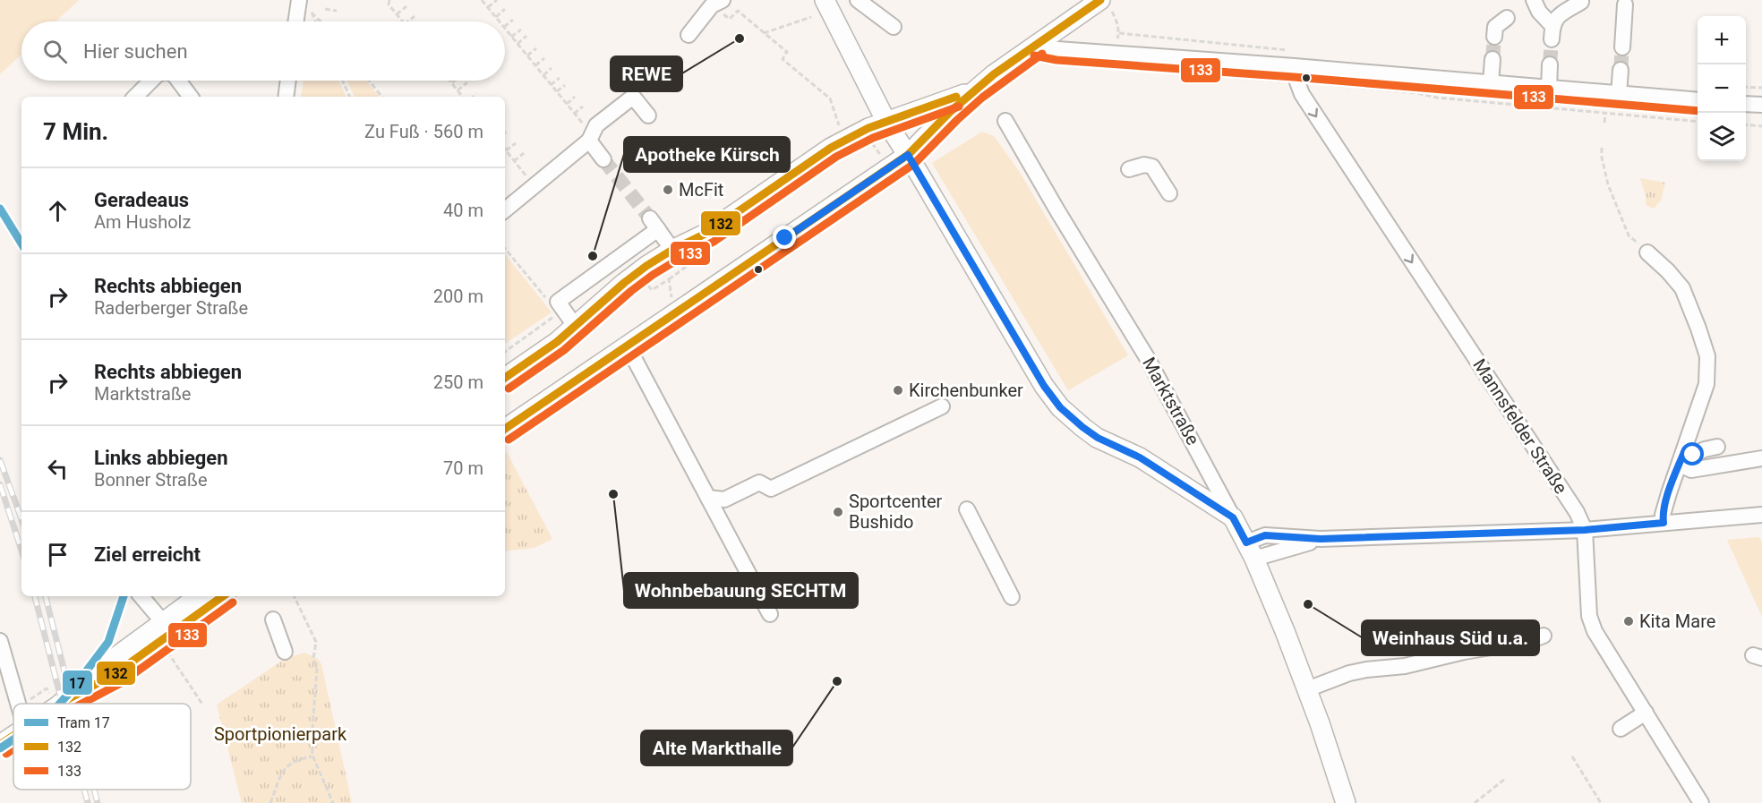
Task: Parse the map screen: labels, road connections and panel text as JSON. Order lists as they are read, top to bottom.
{
  "streets": {
    "main road": ["Marktstraße"],
    "street": ["Mannsfelder Straße"]
  },
  "one_way": ["Mannsfelder Straße"],
  "parks": ["Sportpionierpark"],
  "places": [
    "REWE",
    "McFit",
    "Apotheke Kürsch",
    "Kirchenbunker",
    "Wohnbebauung SECHTM",
    "Sportcenter Bushido",
    "Weinhaus Süd u.a.",
    "Kita Mare",
    "Alte Markthalle"
  ],
  "lines": ["transit line 132", "transit line 133", "tram line 17"],
  "legend": ["Tram 17", "132", "133"],
  "page": {
    "map_buttons": ["+", "−"],
    "search": "Hier suchen",
    "heading": ["7 Min.", "Zu Fuß · 560 m"],
    "list": [
      ["Geradeaus", "Am Husholz", "40 m"],
      ["Rechts abbiegen", "Raderberger Straße", "200 m"],
      ["Rechts abbiegen", "Marktstraße", "250 m"],
      ["Links abbiegen", "Bonner Straße", "70 m"],
      "Ziel erreicht"
    ]
  }
}
